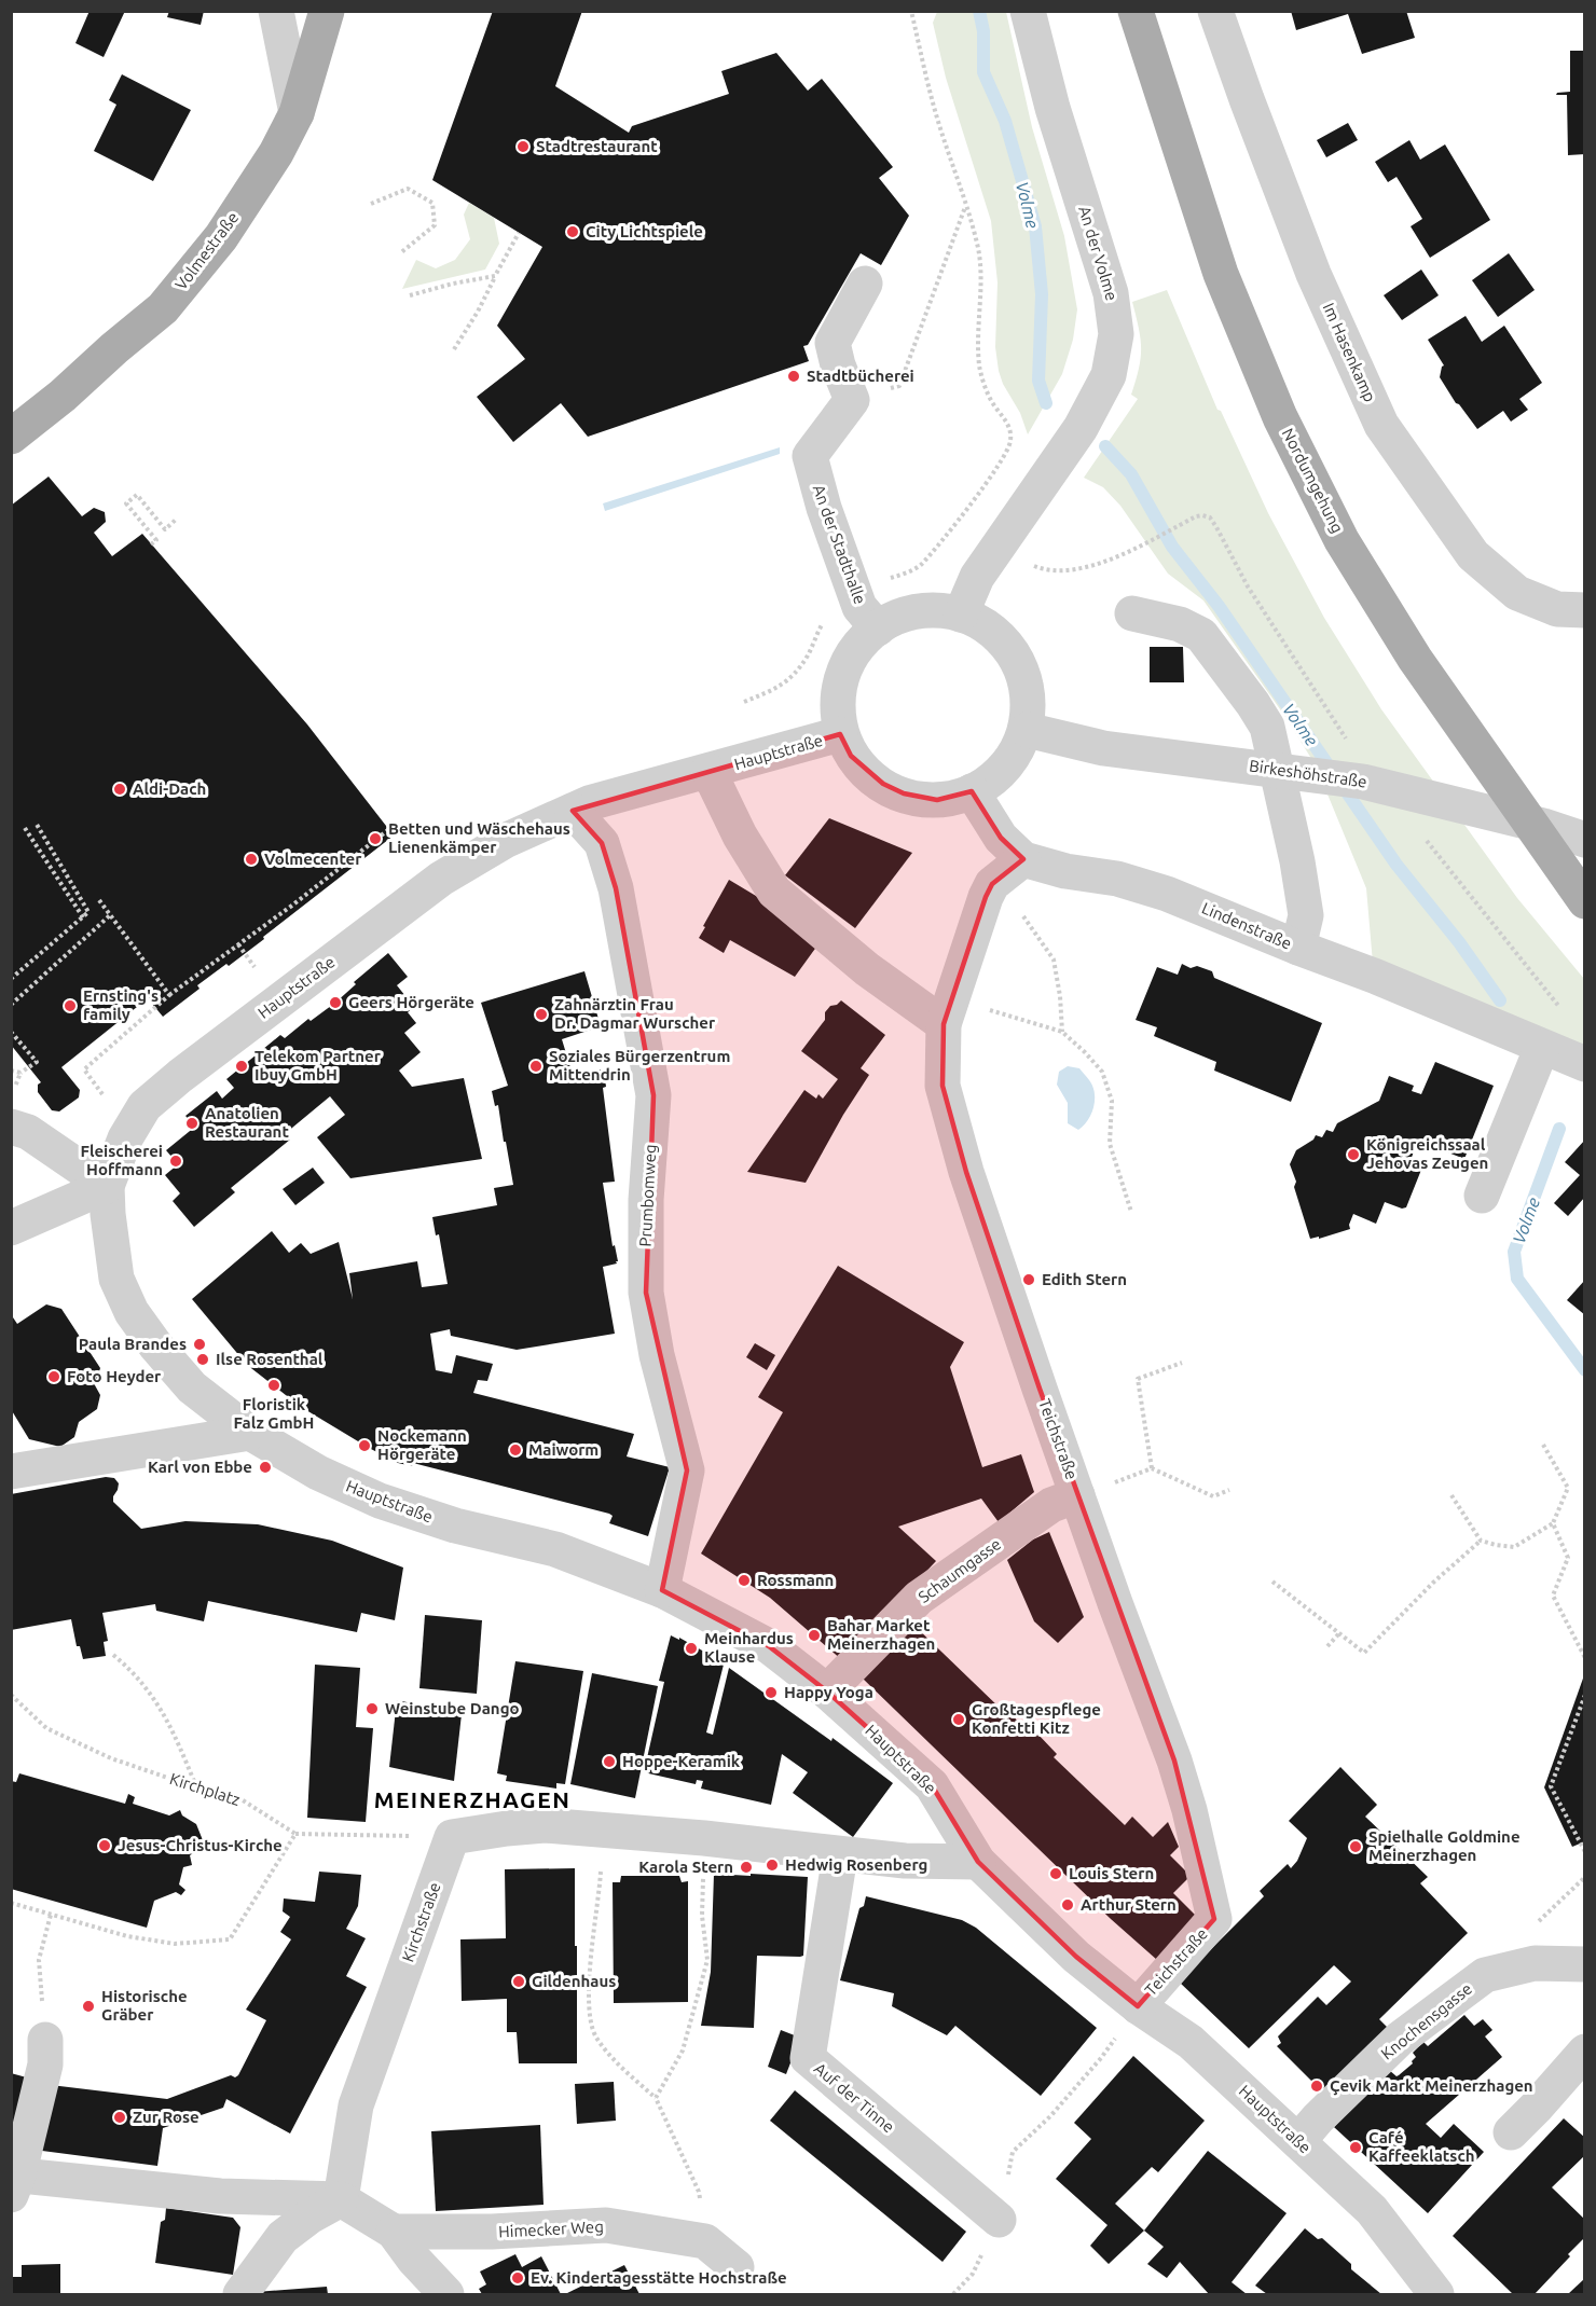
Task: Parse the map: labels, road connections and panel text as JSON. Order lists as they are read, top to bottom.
{
  "streets": {
    "main road": ["Volmestraße", "Nordumgehung"],
    "street": [
      "An der Volme",
      "Im Hasenkamp",
      "An der Stadthalle",
      "Hauptstraße",
      "Birkeshöhstraße",
      "Lindenstraße",
      "Prumbomweg",
      "Teichstraße",
      "Schaumgasse",
      "Kirchstraße",
      "Knochensgasse",
      "Auf der Tinne",
      "Himecker Weg"
    ],
    "path": ["Kirchplatz"]
  },
  "crossings": [
    ["An der Volme", "An der Stadthalle"],
    ["An der Volme", "Hauptstraße"],
    ["An der Volme", "Birkeshöhstraße"],
    ["An der Volme", "Lindenstraße"],
    ["An der Stadthalle", "Hauptstraße"],
    ["An der Stadthalle", "Birkeshöhstraße"],
    ["An der Stadthalle", "Lindenstraße"],
    ["Hauptstraße", "Birkeshöhstraße"],
    ["Hauptstraße", "Lindenstraße"],
    ["Hauptstraße", "Prumbomweg"],
    ["Hauptstraße", "Teichstraße"],
    ["Hauptstraße", "Schaumgasse"],
    ["Hauptstraße", "Knochensgasse"],
    ["Birkeshöhstraße", "Lindenstraße"],
    ["Lindenstraße", "Teichstraße"],
    ["Teichstraße", "Schaumgasse"]
  ],
  "districts": ["MEINERZHAGEN"],
  "water": ["Volme"],
  "places": [
    "Stadtrestaurant",
    "City Lichtspiele",
    "Stadtbücherei",
    "Aldi-Dach",
    "Betten und Wäschehaus Lienenkämper",
    "Volmecenter",
    "Geers Hörgeräte",
    "Ernsting's family",
    "Zahnärztin Frau Dr. Dagmar Wurscher",
    "Telekom Partner Ibuy GmbH",
    "Soziales Bürgerzentrum Mittendrin",
    "Anatolien Restaurant",
    "Königreichssaal Jehovas Zeugen",
    "Fleischerei Hoffmann",
    "Edith Stern",
    "Paula Brandes",
    "Ilse Rosenthal",
    "Foto Heyder",
    "Floristik Falz GmbH",
    "Nockemann Hörgeräte",
    "Maiworm",
    "Karl von Ebbe",
    "Rossmann",
    "Bahar Market Meinerzhagen",
    "Meinhardus Klause",
    "Happy Yoga",
    "Weinstube Dango",
    "Großtagespflege Konfetti Kitz",
    "Hoppe-Keramik",
    "Jesus-Christus-Kirche",
    "Spielhalle Goldmine Meinerzhagen",
    "Hedwig Rosenberg",
    "Karola Stern",
    "Louis Stern",
    "Arthur Stern",
    "Gildenhaus",
    "Historische Gräber",
    "Çevik Markt Meinerzhagen",
    "Zur Rose",
    "Café Kaffeeklatsch",
    "Ev. Kindertagesstätte Hochstraße"
  ]
}
